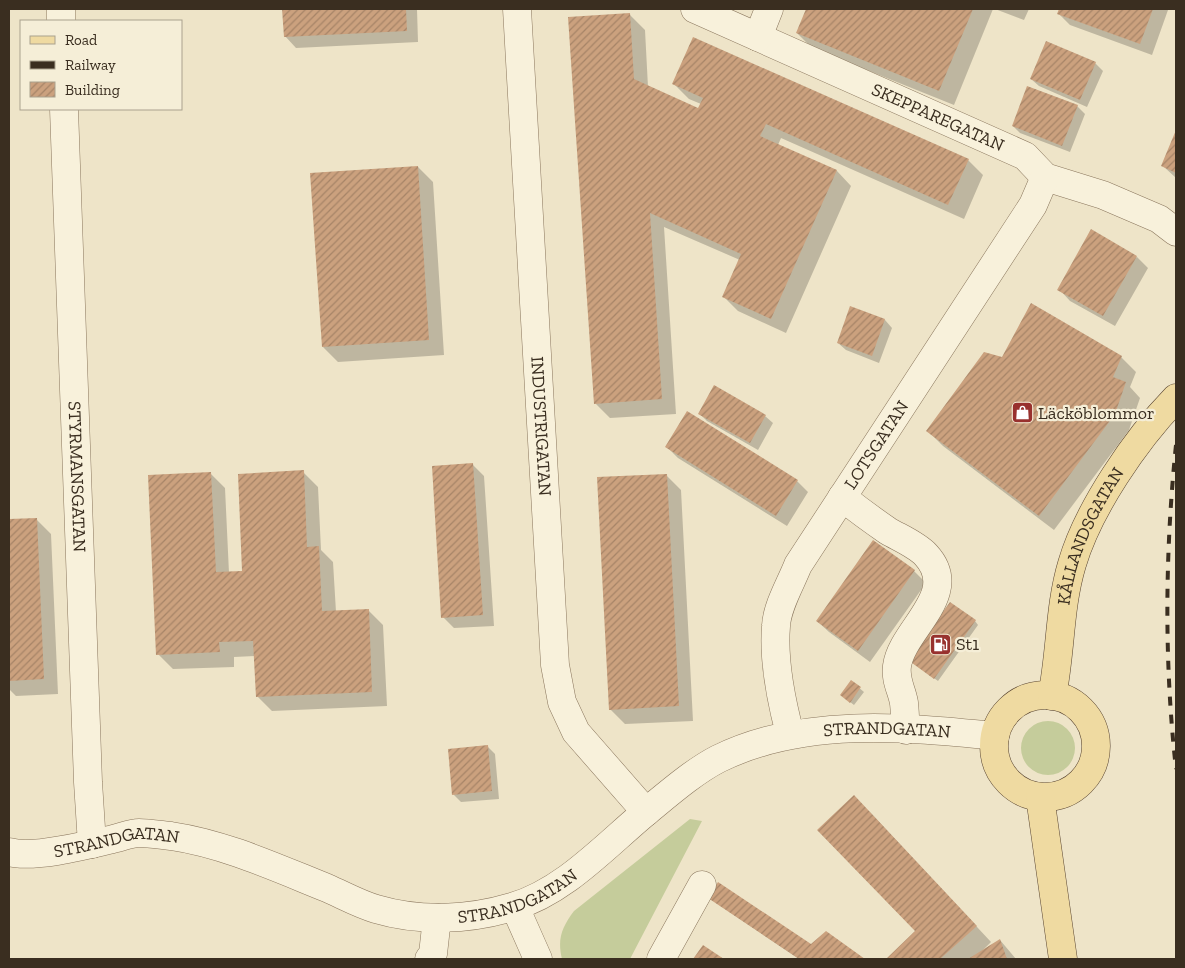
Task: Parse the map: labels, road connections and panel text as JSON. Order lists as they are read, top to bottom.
{
  "streets": {
    "main road": ["KÅLLANDSGATAN"],
    "street": [
      "SKEPPAREGATAN",
      "INDUSTRIGATAN",
      "LOTSGATAN",
      "STYRMANSGATAN",
      "STRANDGATAN"
    ]
  },
  "crossings": [
    ["SKEPPAREGATAN", "LOTSGATAN"],
    ["INDUSTRIGATAN", "STRANDGATAN"],
    ["LOTSGATAN", "STRANDGATAN"],
    ["STYRMANSGATAN", "STRANDGATAN"],
    ["KÅLLANDSGATAN", "STRANDGATAN"]
  ],
  "places": {
    "shop": ["Läcköblommor"],
    "fuel station": ["St1"]
  },
  "legend": ["Road", "Railway", "Building"]
}
